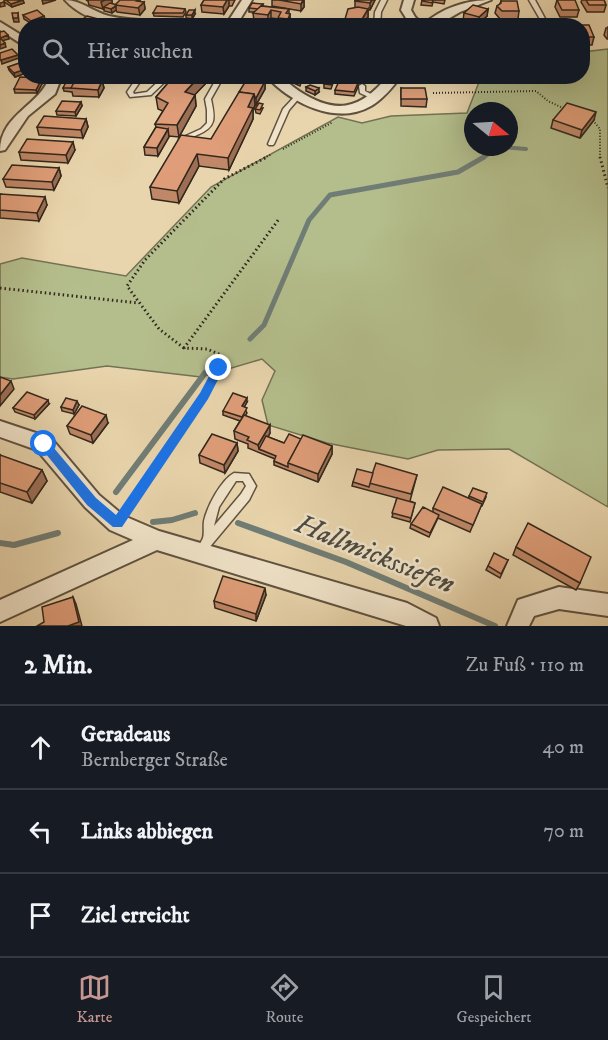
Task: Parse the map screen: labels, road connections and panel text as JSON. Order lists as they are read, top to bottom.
{
  "water": ["Hallmickssiefen"],
  "north": "right",
  "page": {
    "search": "Hier suchen",
    "heading": ["2 Min.", "Zu Fuß · 110 m"],
    "list": [
      ["Geradeaus", "Bernberger Straße", "40 m"],
      ["Links abbiegen", "70 m"],
      "Ziel erreicht"
    ],
    "nav": ["Karte", "Route", "Gespeichert"]
  }
}
